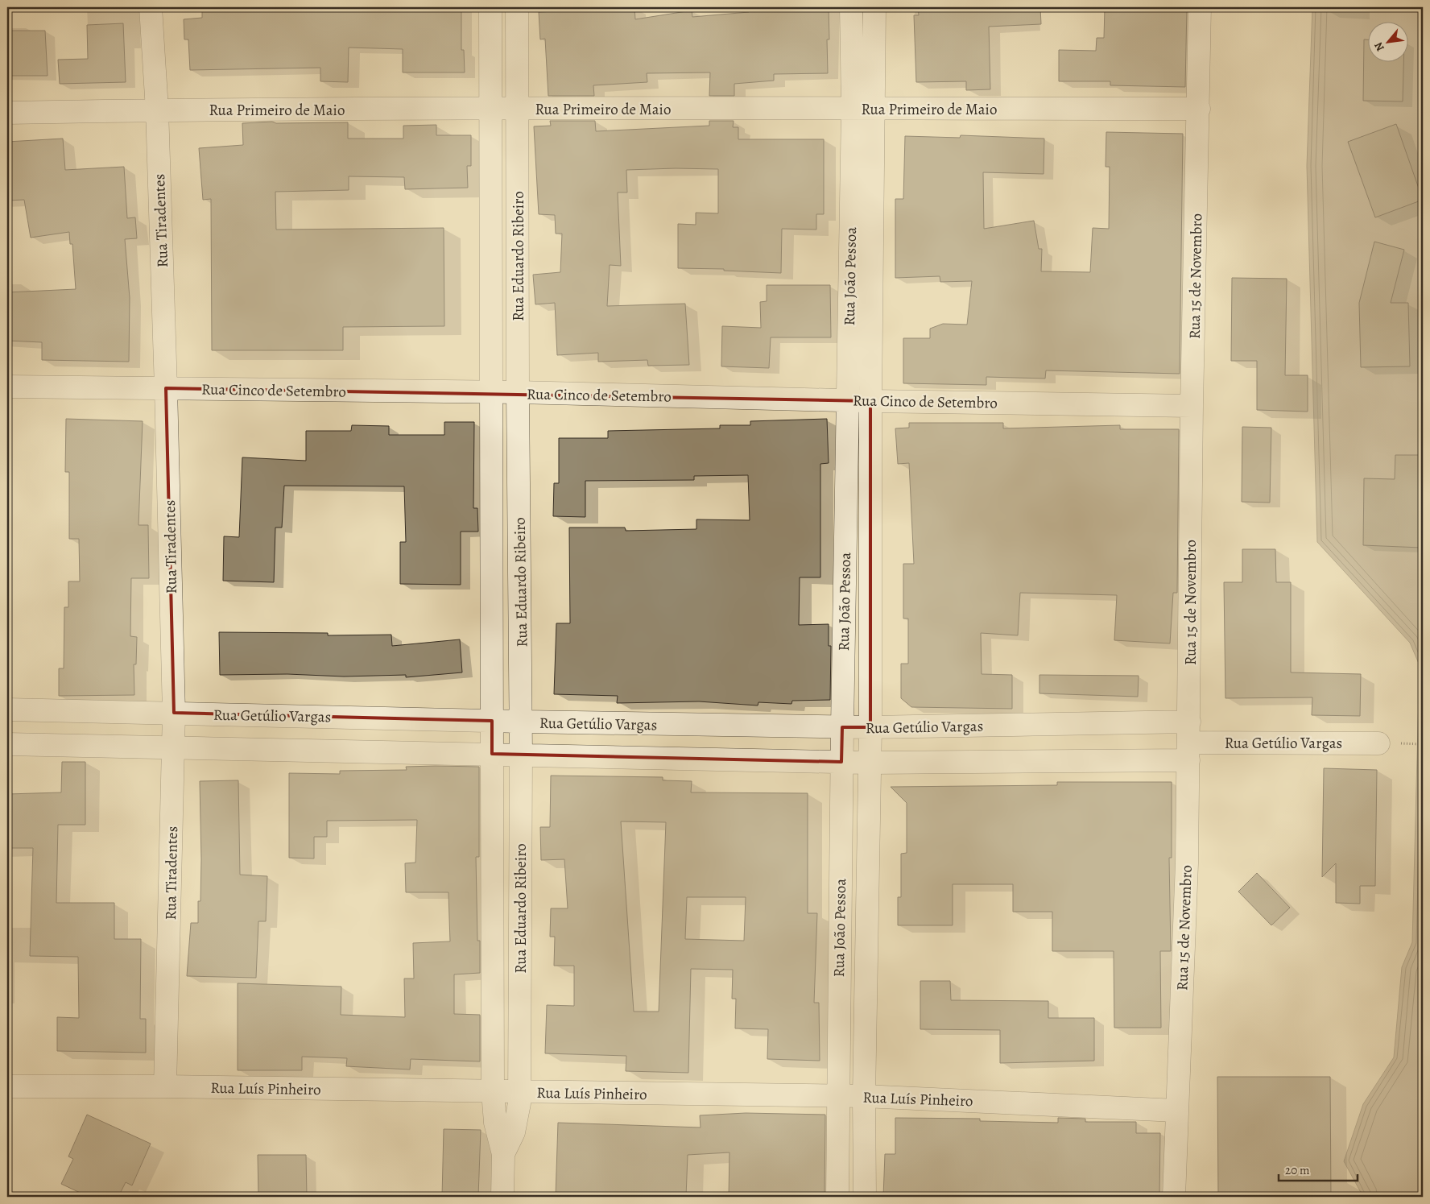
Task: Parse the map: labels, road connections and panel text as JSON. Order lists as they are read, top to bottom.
{
  "streets": {
    "street": [
      "Rua Primeiro de Maio",
      "Rua Tiradentes",
      "Rua Eduardo Ribeiro",
      "Rua João Pessoa",
      "Rua 15 de Novembro",
      "Rua Cinco de Setembro",
      "Rua Getúlio Vargas",
      "Rua Luís Pinheiro"
    ]
  },
  "crossings": [
    ["Rua Primeiro de Maio", "Rua Tiradentes"],
    ["Rua Primeiro de Maio", "Rua Eduardo Ribeiro"],
    ["Rua Primeiro de Maio", "Rua João Pessoa"],
    ["Rua Primeiro de Maio", "Rua 15 de Novembro"],
    ["Rua Tiradentes", "Rua Cinco de Setembro"],
    ["Rua Tiradentes", "Rua Getúlio Vargas"],
    ["Rua Tiradentes", "Rua Luís Pinheiro"],
    ["Rua Eduardo Ribeiro", "Rua Cinco de Setembro"],
    ["Rua Eduardo Ribeiro", "Rua Getúlio Vargas"],
    ["Rua Eduardo Ribeiro", "Rua Luís Pinheiro"],
    ["Rua João Pessoa", "Rua Cinco de Setembro"],
    ["Rua João Pessoa", "Rua Getúlio Vargas"],
    ["Rua João Pessoa", "Rua Luís Pinheiro"],
    ["Rua 15 de Novembro", "Rua Cinco de Setembro"],
    ["Rua 15 de Novembro", "Rua Getúlio Vargas"],
    ["Rua 15 de Novembro", "Rua Luís Pinheiro"]
  ],
  "scale_bar": "20 m",
  "north": "bottom left"
}
